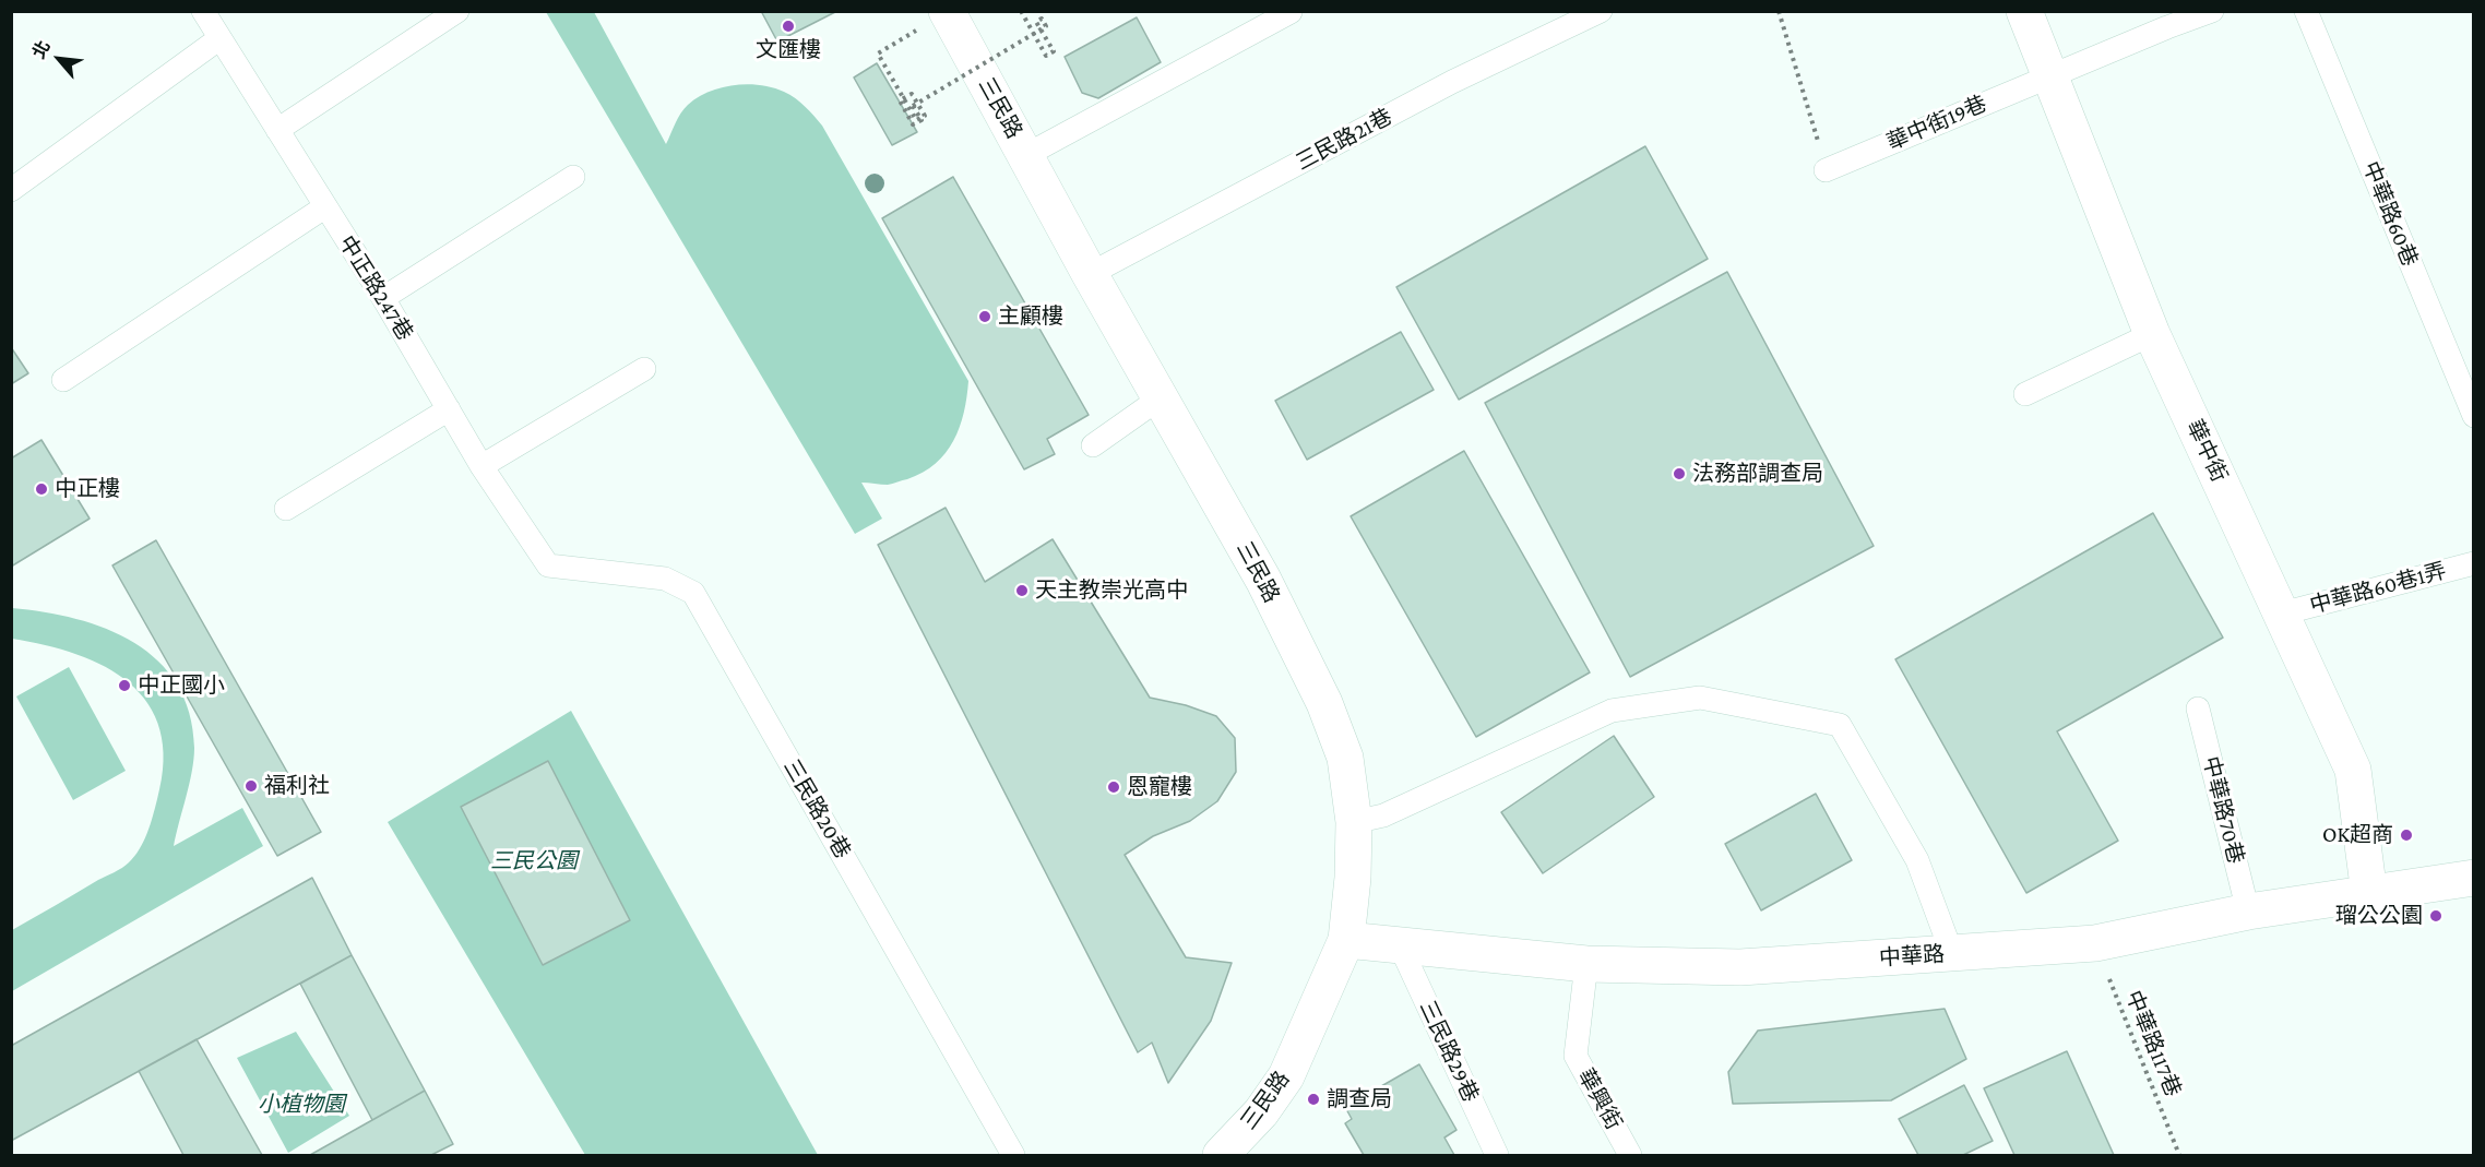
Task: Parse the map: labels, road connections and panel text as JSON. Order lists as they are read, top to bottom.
{
  "streets": {
    "street": ["三民路", "華中街", "中華路"],
    "lane": [
      "華中街19巷",
      "三民路21巷",
      "中華路60巷",
      "中正路247巷",
      "中華路60巷1弄",
      "三民路20巷",
      "中華路70巷",
      "三民路29巷",
      "華興街"
    ],
    "path": ["中華路117巷"]
  },
  "crossings": [
    ["三民路", "三民路21巷"],
    ["三民路", "中華路"],
    ["華中街19巷", "華中街"],
    ["中正路247巷", "三民路20巷"],
    ["華中街", "中華路60巷1弄"],
    ["華中街", "中華路"],
    ["中華路70巷", "中華路"],
    ["中華路", "中華路117巷"],
    ["中華路", "三民路29巷"],
    ["中華路", "華興街"]
  ],
  "parks": ["三民公園", "小植物園"],
  "places": [
    "文匯樓",
    "主顧樓",
    "法務部調查局",
    "中正樓",
    "天主教崇光高中",
    "中正國小",
    "福利社",
    "恩寵樓",
    "OK超商",
    "瑠公公園",
    "調查局"
  ],
  "north": "top left"
}
